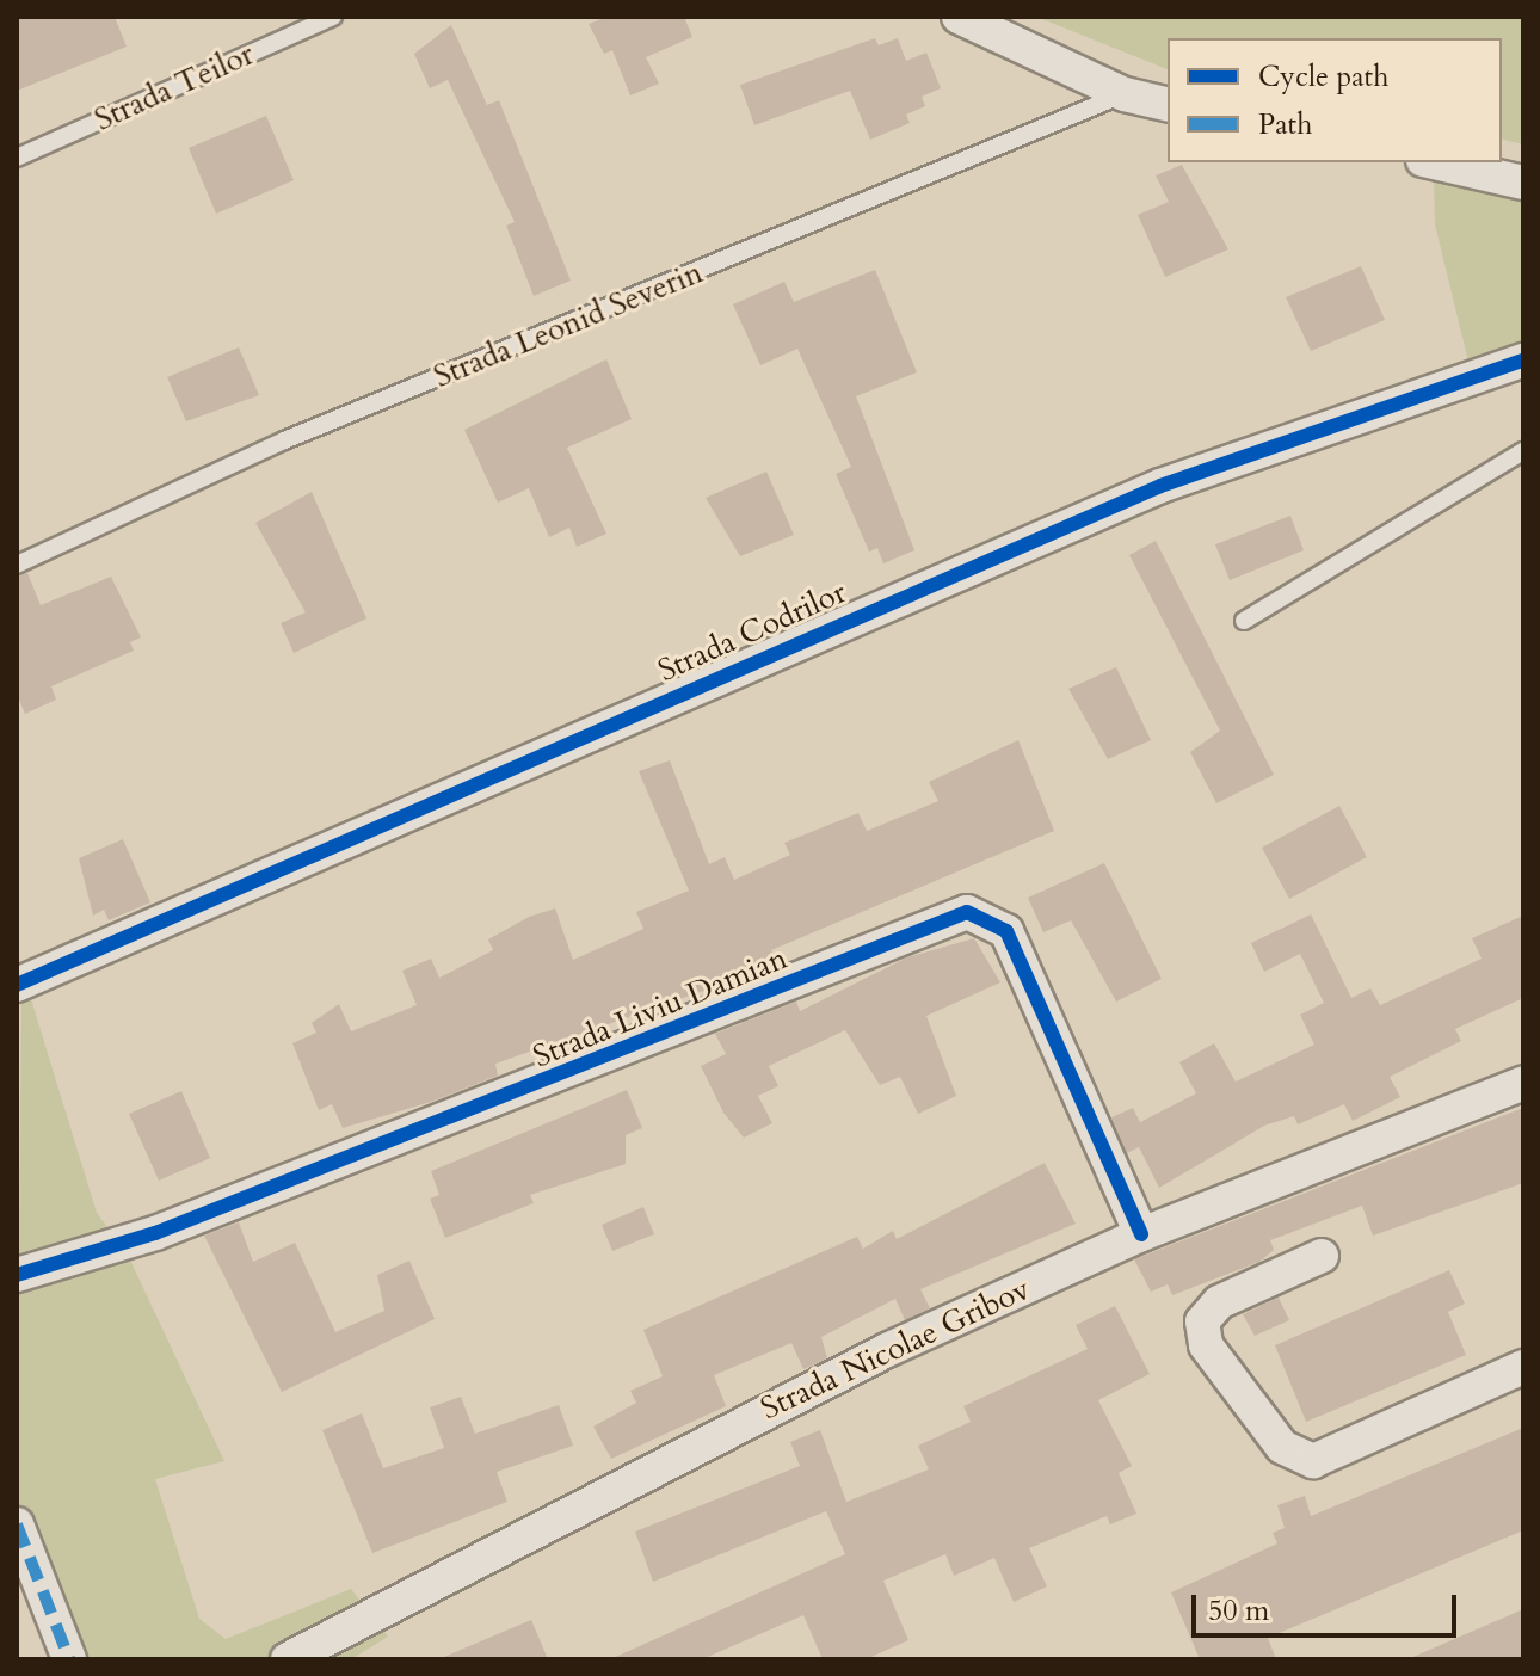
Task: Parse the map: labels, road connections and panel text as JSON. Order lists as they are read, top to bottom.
{
  "streets": {
    "street": ["Strada Codrilor", "Strada Liviu Damian", "Strada Nicolae Gribov"],
    "lane": ["Strada Teilor", "Strada Leonid Severin"]
  },
  "crossings": [
    ["Strada Liviu Damian", "Strada Nicolae Gribov"]
  ],
  "legend": ["Cycle path", "Path"],
  "scale_bar": "50 m"
}
